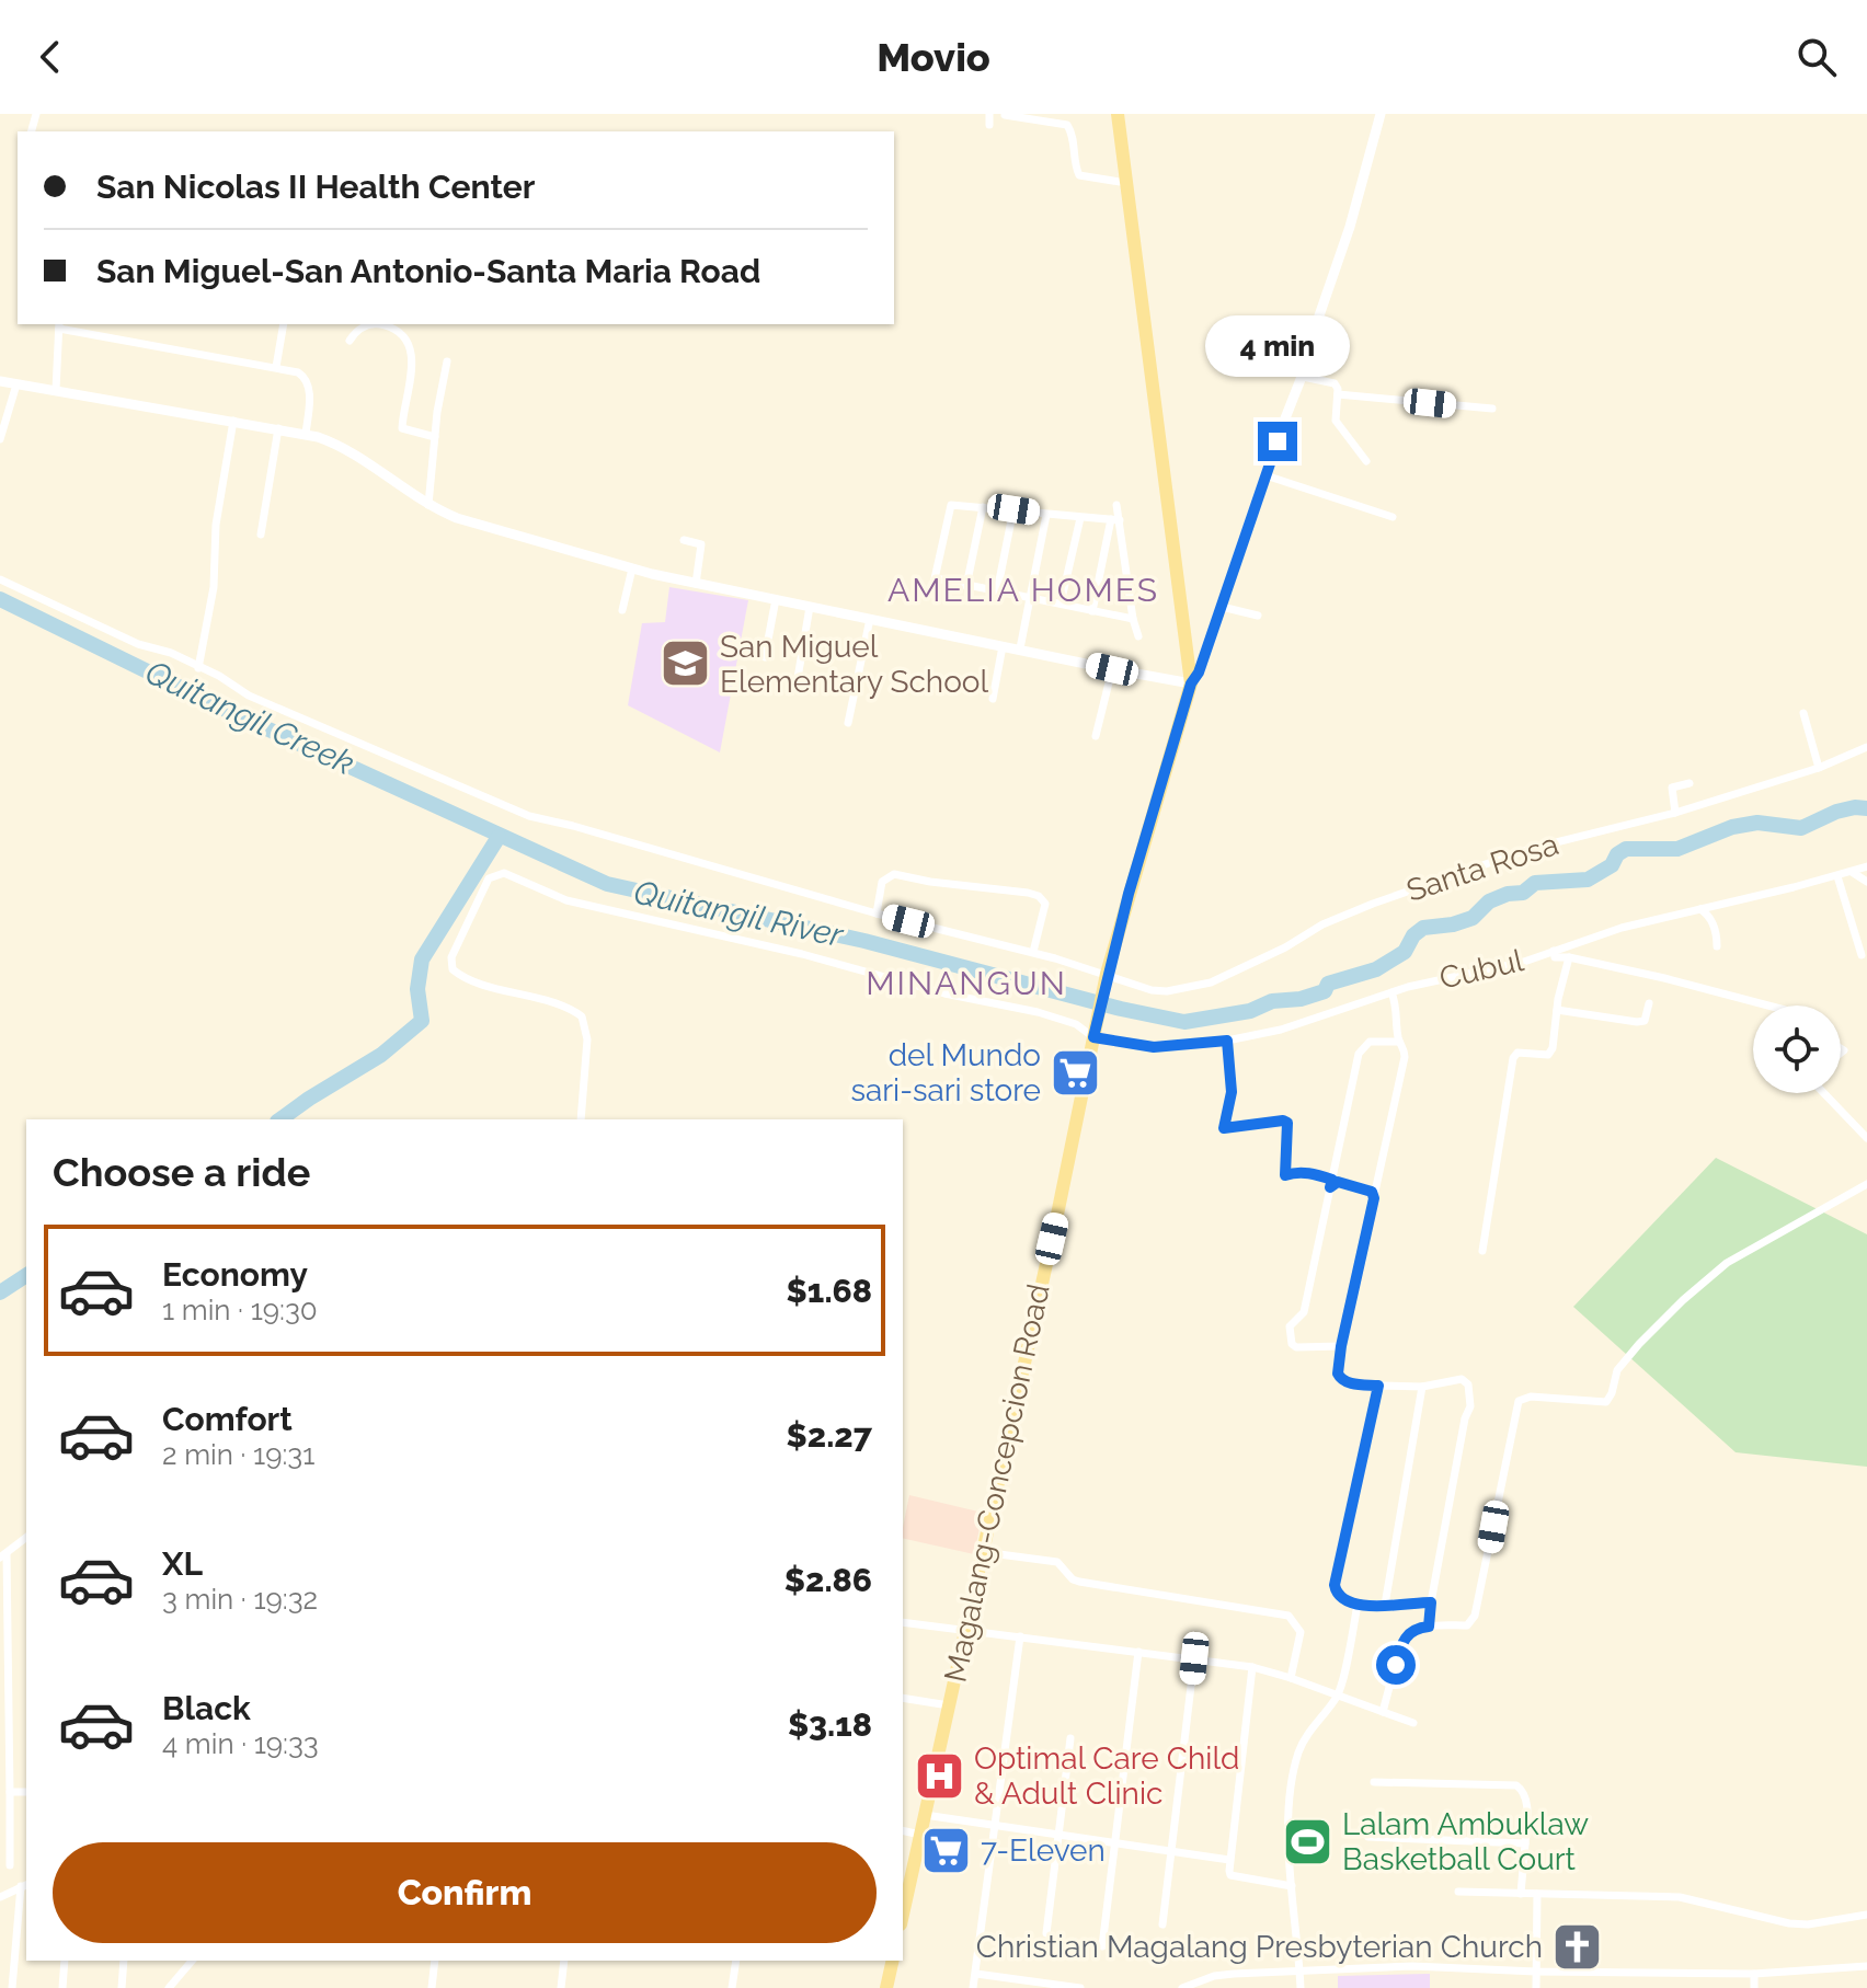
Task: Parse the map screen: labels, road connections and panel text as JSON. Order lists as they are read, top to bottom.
{
  "streets": {
    "main road": ["Magalang-Concepcion Road"],
    "street": ["Santa Rosa", "Cubul"]
  },
  "crossings": [
    ["Santa Rosa", "Magalang-Concepcion Road"],
    ["Cubul", "Magalang-Concepcion Road"]
  ],
  "districts": ["AMELIA HOMES", "MINANGUN"],
  "water": ["Quitangil Creek", "Quitangil River"],
  "places": {
    "school or university": ["San Miguel Elementary School"],
    "supermarket": ["del Mundo sari-sari store", "7-Eleven"],
    "hospital": ["Optimal Care Child & Adult Clinic"],
    "sports": ["Lalam Ambuklaw Basketball Court"],
    "church": ["Christian Magalang Presbyterian Church"]
  },
  "page": {
    "header": "Movio",
    "banner": ["San Nicolas II Health Center", "San Miguel-San Antonio-Santa Maria Road"],
    "bubble": "4 min",
    "heading": "Choose a ride",
    "list": [
      {
        "name": "Economy",
        "note": "1 min · 19:30",
        "value": "$1.68"
      },
      {
        "name": "Comfort",
        "note": "2 min · 19:31",
        "value": "$2.27"
      },
      {
        "name": "XL",
        "note": "3 min · 19:32",
        "value": "$2.86"
      },
      {
        "name": "Black",
        "note": "4 min · 19:33",
        "value": "$3.18"
      }
    ],
    "buttons": "Confirm"
  }
}
